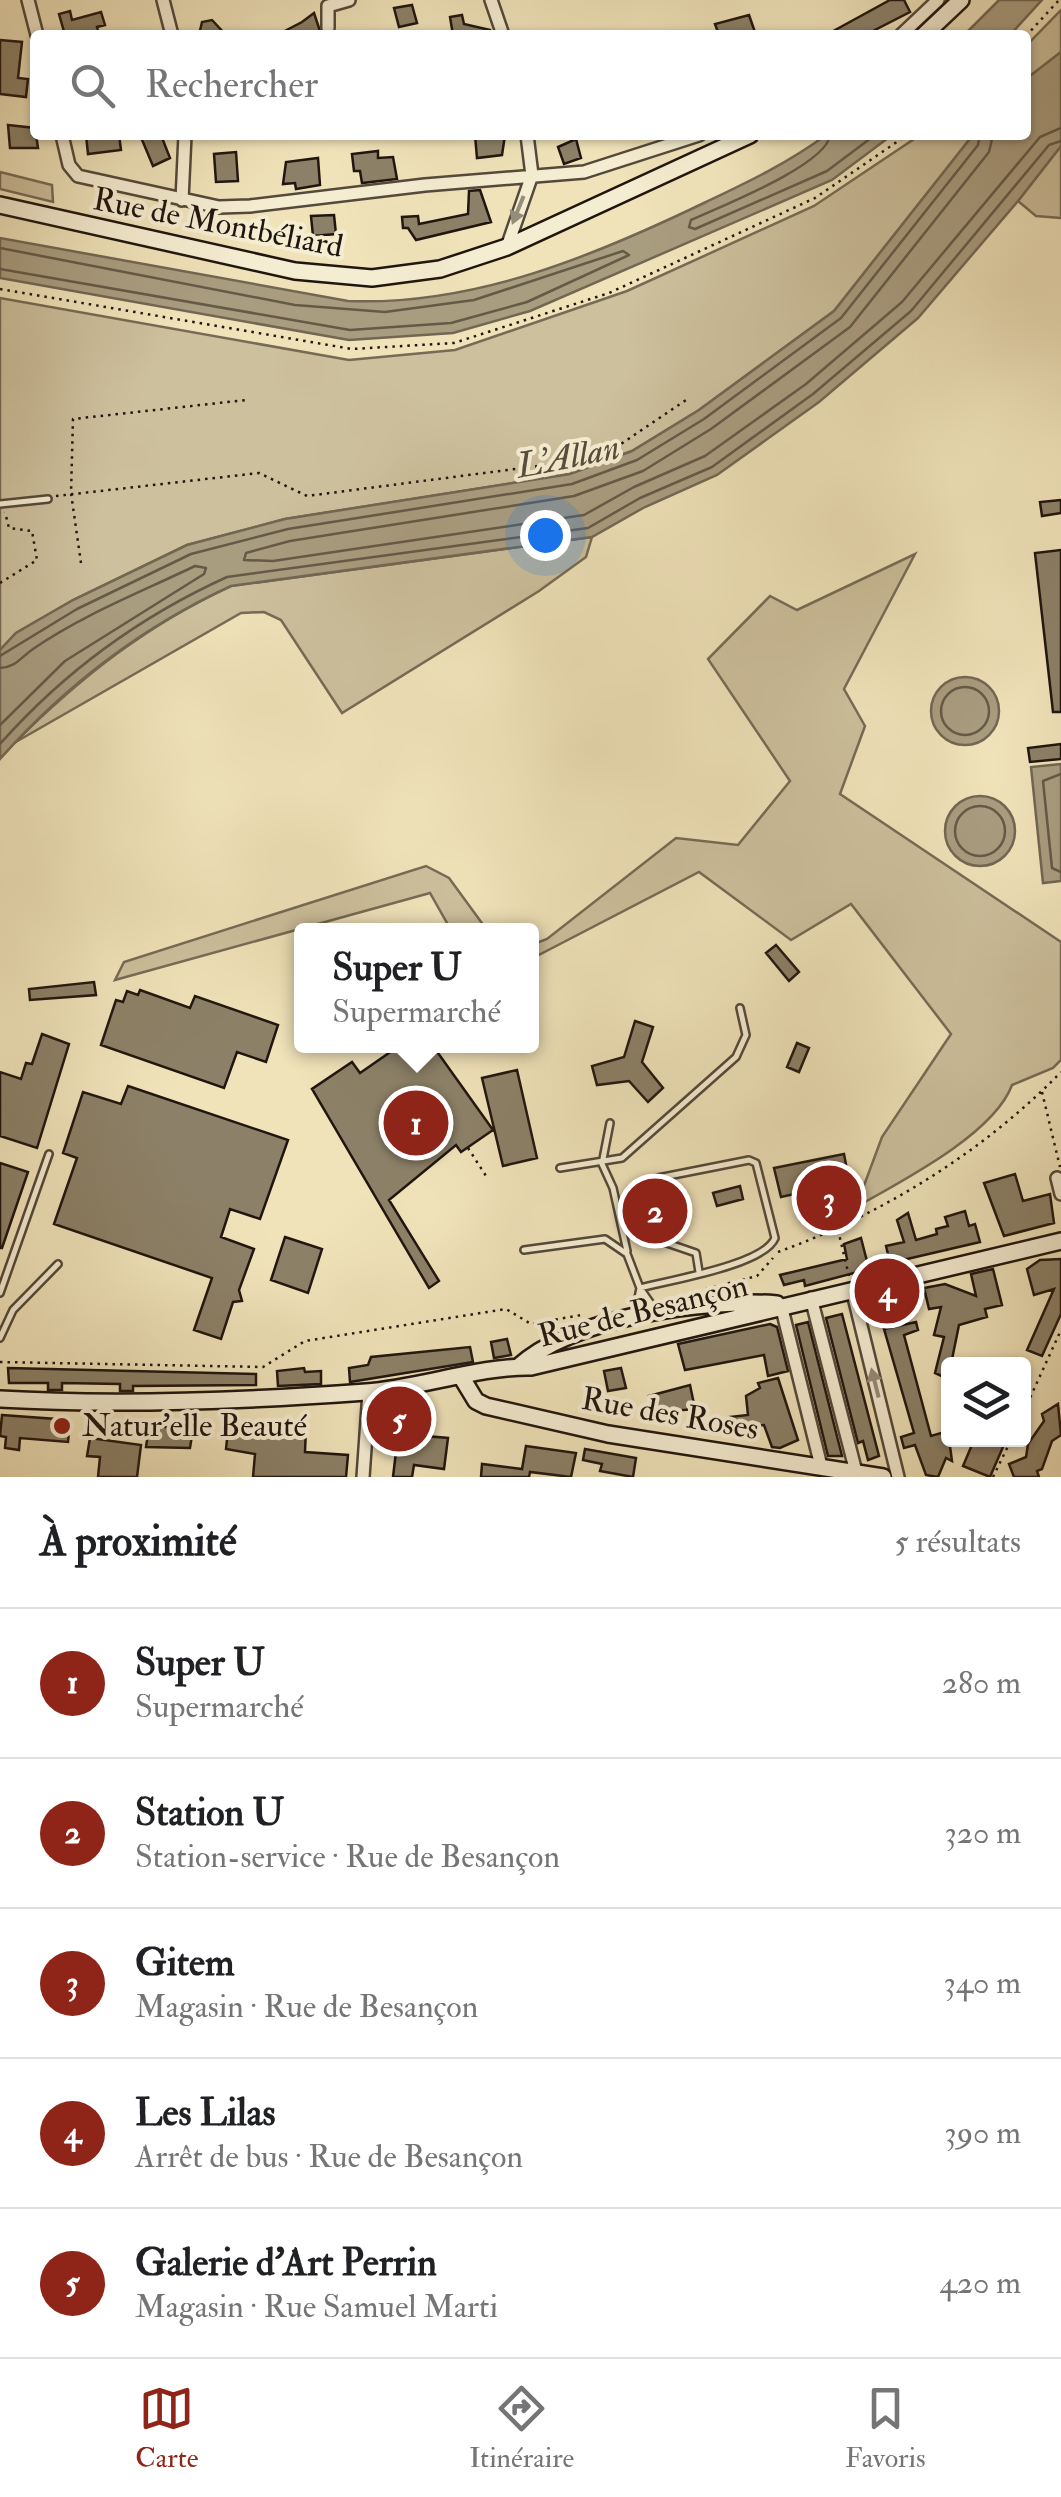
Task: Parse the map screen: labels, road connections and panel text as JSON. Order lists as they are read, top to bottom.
{
  "streets": {
    "main road": ["Rue de Montbéliard", "Rue de Besançon", "Rue des Roses"]
  },
  "crossings": [
    ["Rue de Besançon", "Rue des Roses"]
  ],
  "water": ["L'Allan"],
  "places": ["Natur'elle Beauté"],
  "page": {
    "search": "Rechercher",
    "popup": ["Super U", "Supermarché"],
    "pins": [
      "1",
      "3",
      "2",
      "4",
      "5"
    ],
    "heading": ["À proximité", "5 résultats"],
    "list": [
      {
        "mark": "1",
        "name": "Super U",
        "note": "Supermarché",
        "value": "280 m"
      },
      {
        "mark": "2",
        "name": "Station U",
        "note": "Station-service · Rue de Besançon",
        "value": "320 m"
      },
      {
        "mark": "3",
        "name": "Gitem",
        "note": "Magasin · Rue de Besançon",
        "value": "340 m"
      },
      {
        "mark": "4",
        "name": "Les Lilas",
        "note": "Arrêt de bus · Rue de Besançon",
        "value": "390 m"
      },
      {
        "mark": "5",
        "name": "Galerie d'Art Perrin",
        "note": "Magasin · Rue Samuel Marti",
        "value": "420 m"
      }
    ],
    "nav": ["Carte", "Itinéraire", "Favoris"]
  }
}
